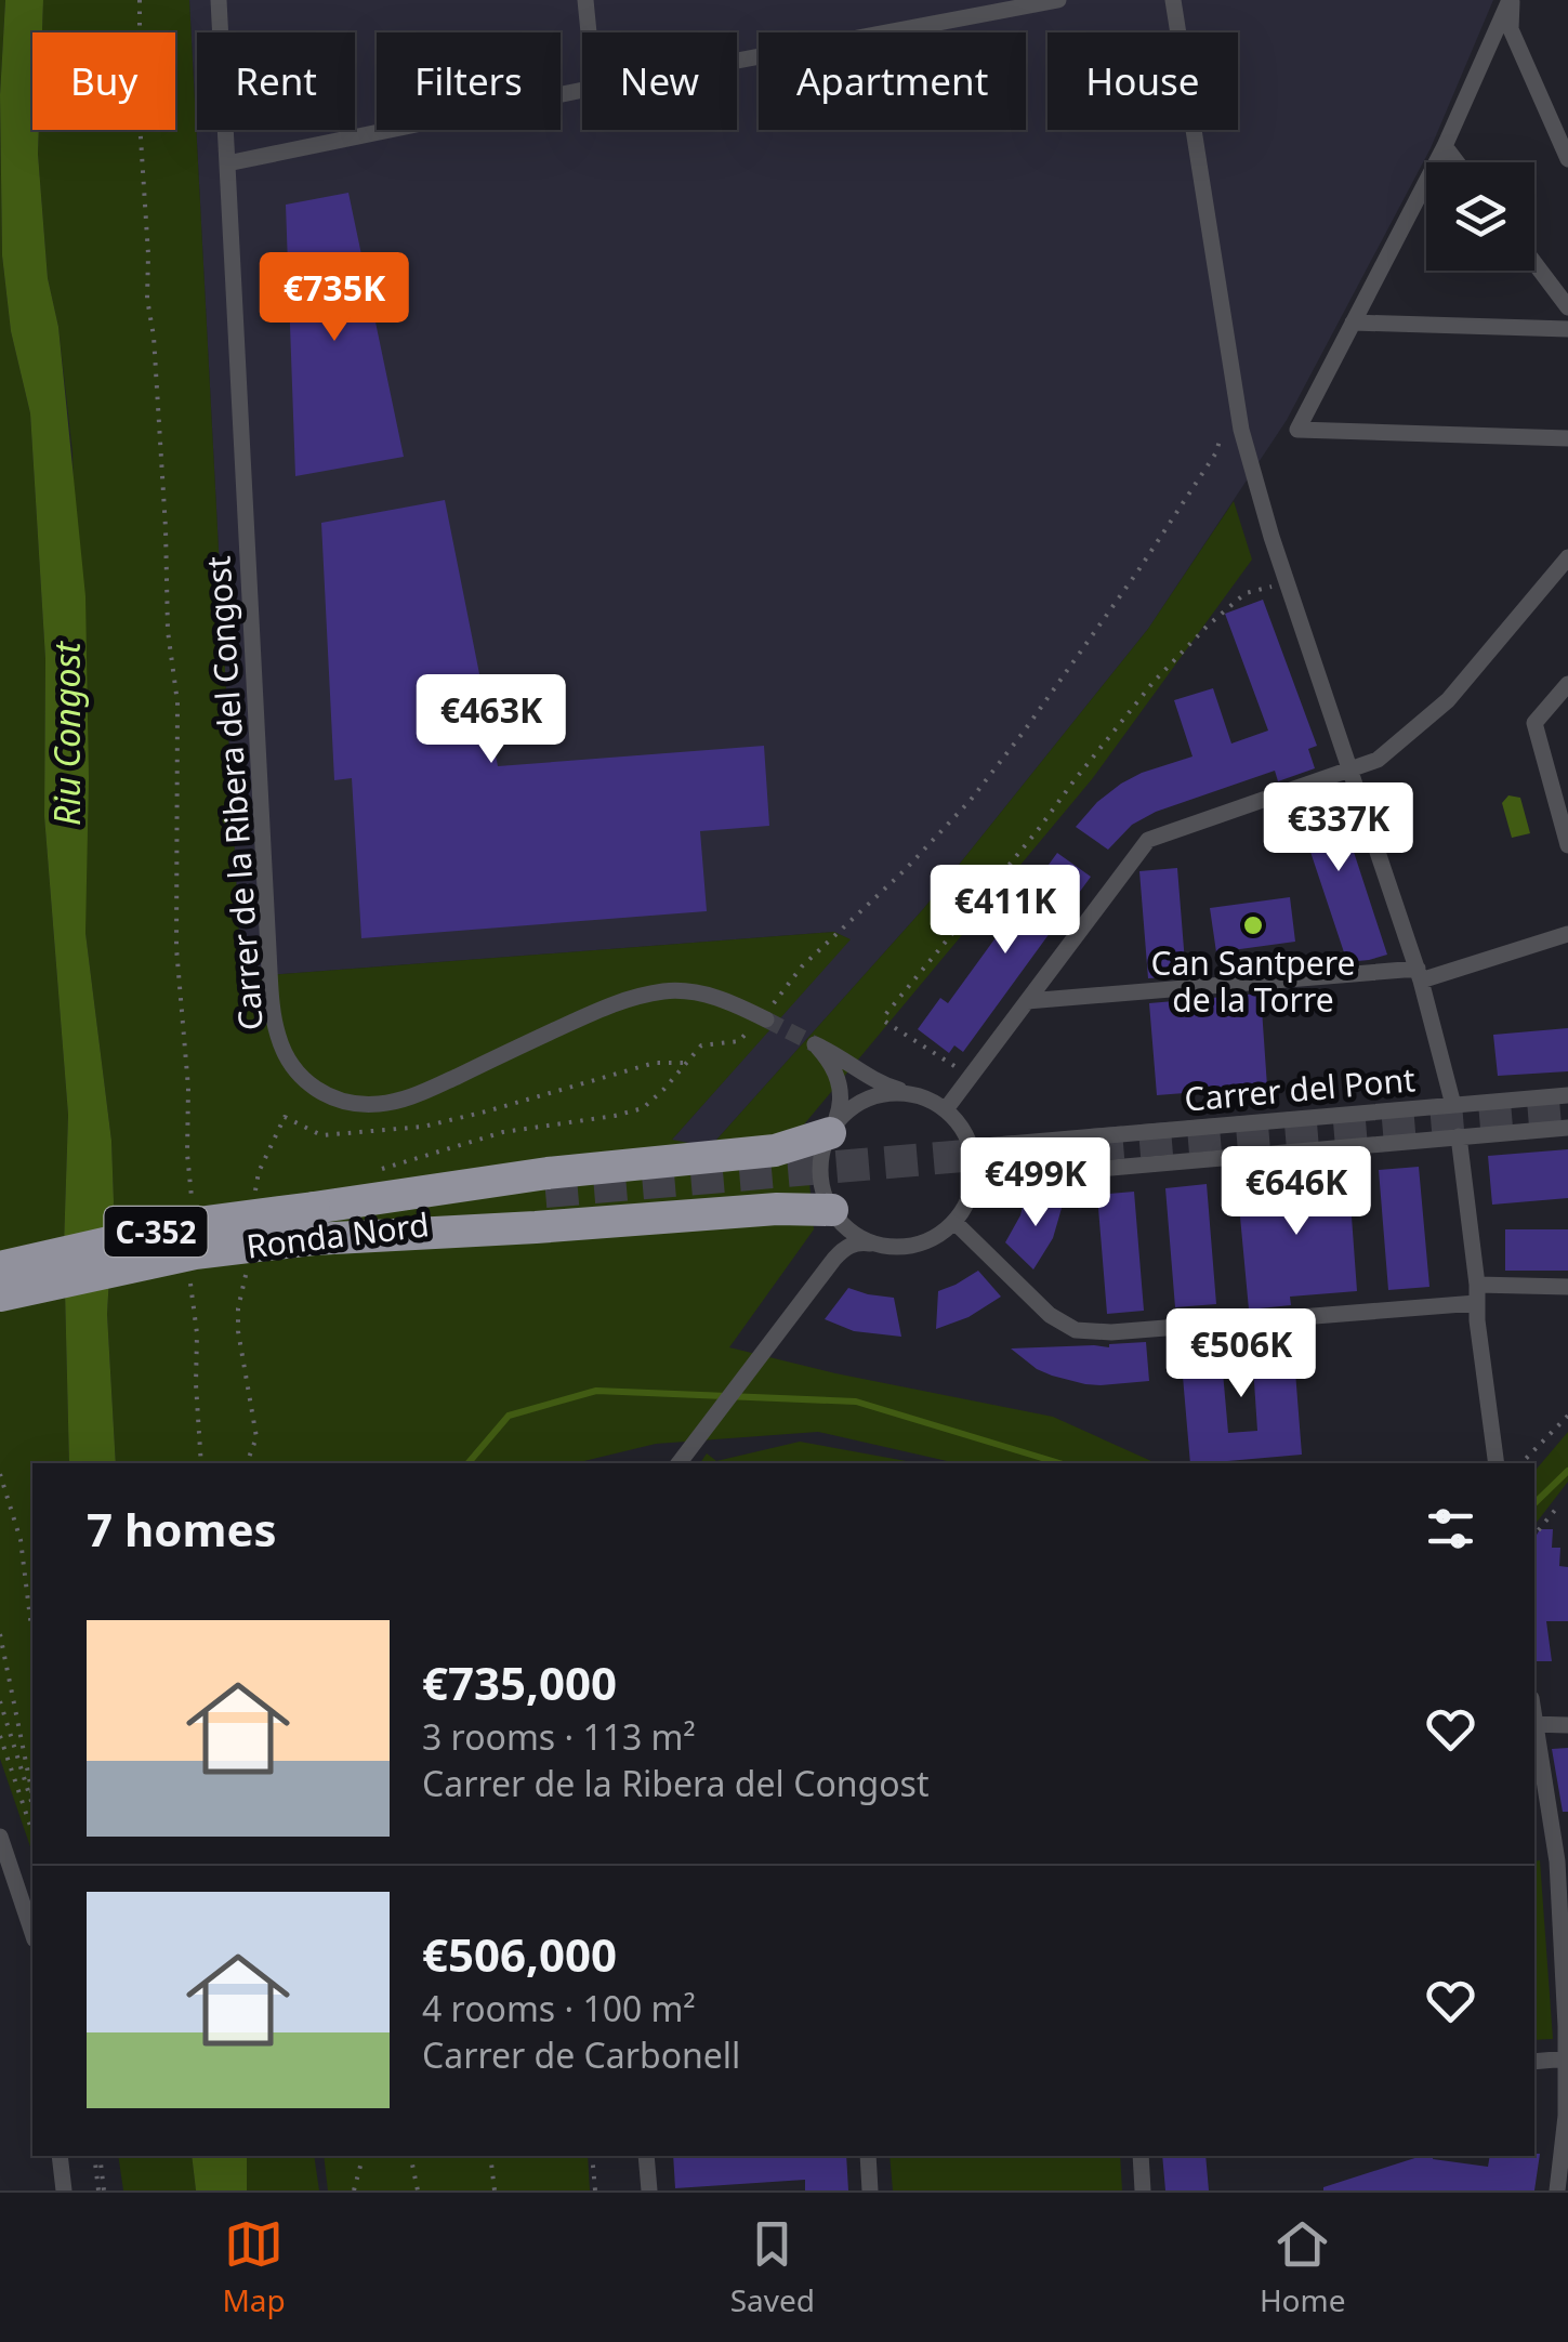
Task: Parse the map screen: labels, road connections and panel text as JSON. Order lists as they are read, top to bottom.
{
  "streets": {
    "highway": ["C-352", "Ronda Nord"],
    "street": ["Carrer de la Ribera del Congost", "Carrer del Pont"]
  },
  "water": ["Riu Congost"],
  "places": ["Can Santpere de la Torre"],
  "page": {
    "chip": [
      "Buy",
      "Rent",
      "Filters",
      "New",
      "Apartment",
      "House"
    ],
    "price": [
      "€735K",
      "€463K",
      "€337K",
      "€411K",
      "€499K",
      "€646K",
      "€506K"
    ],
    "heading": "7 homes",
    "list": [
      {
        "name": "€735,000",
        "note": "3 rooms · 113 m² · Carrer de la Ribera del Congost"
      },
      {
        "name": "€506,000",
        "note": "4 rooms · 100 m² · Carrer de Carbonell"
      }
    ],
    "tabs": ["Map", "Saved", "Home"]
  }
}
